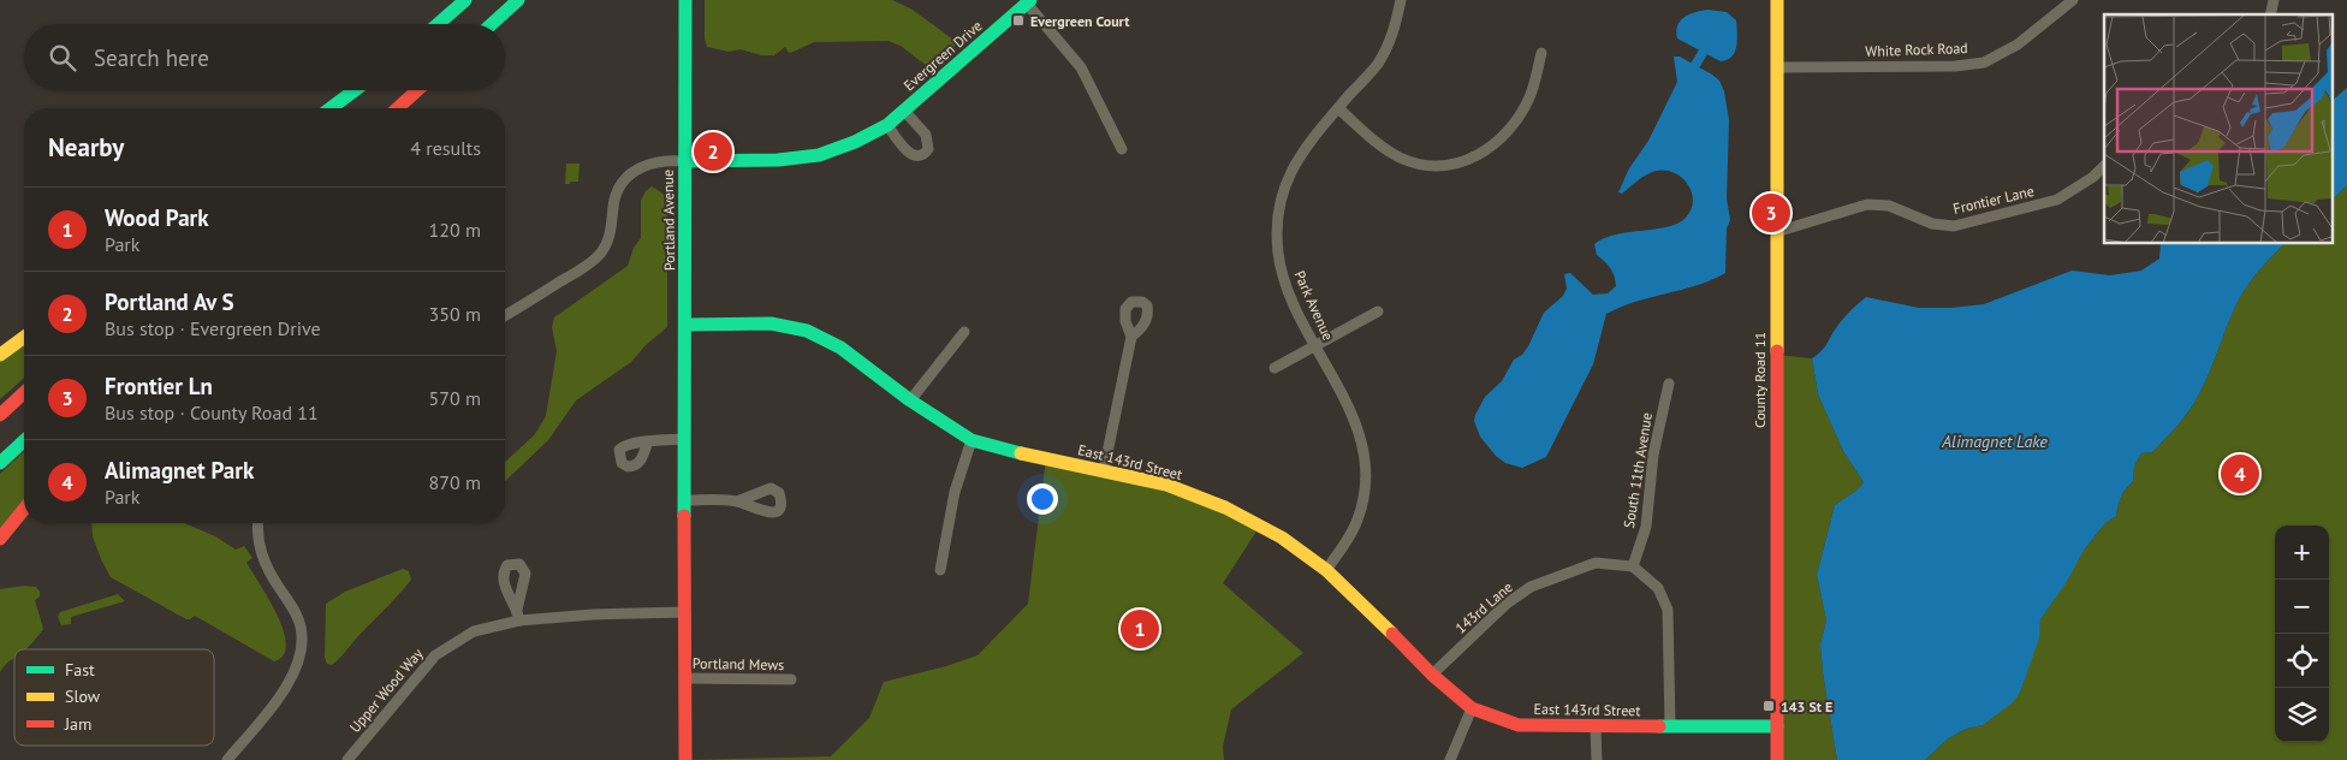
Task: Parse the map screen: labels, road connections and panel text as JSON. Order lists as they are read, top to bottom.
{
  "streets": {
    "main road": [
      "Evergreen Drive",
      "Portland Avenue",
      "County Road 11",
      "East 143rd Street"
    ],
    "street": [
      "White Rock Road",
      "Frontier Lane",
      "Park Avenue",
      "South 11th Avenue",
      "143rd Lane",
      "Portland Mews",
      "Upper Wood Way"
    ]
  },
  "crossings": [
    ["White Rock Road", "County Road 11"],
    ["Evergreen Drive", "Portland Avenue"],
    ["Frontier Lane", "County Road 11"],
    ["Portland Avenue", "East 143rd Street"],
    ["Portland Avenue", "Portland Mews"],
    ["Portland Avenue", "Upper Wood Way"],
    ["Park Avenue", "East 143rd Street"],
    ["County Road 11", "East 143rd Street"],
    ["East 143rd Street", "143rd Lane"],
    ["South 11th Avenue", "143rd Lane"]
  ],
  "water": ["Alimagnet Lake"],
  "places": {
    "transit": ["Evergreen Court", "143 St E"]
  },
  "legend": ["Fast", "Slow", "Jam"],
  "page": {
    "search": "Search here",
    "heading": ["Nearby", "4 results"],
    "pins": [
      "2",
      "3",
      "4",
      "1"
    ],
    "list": [
      {
        "mark": "1",
        "name": "Wood Park",
        "note": "Park",
        "value": "120 m"
      },
      {
        "mark": "2",
        "name": "Portland Av S",
        "note": "Bus stop · Evergreen Drive",
        "value": "350 m"
      },
      {
        "mark": "3",
        "name": "Frontier Ln",
        "note": "Bus stop · County Road 11",
        "value": "570 m"
      },
      {
        "mark": "4",
        "name": "Alimagnet Park",
        "note": "Park",
        "value": "870 m"
      }
    ],
    "map_buttons": ["+", "−"]
  }
}
